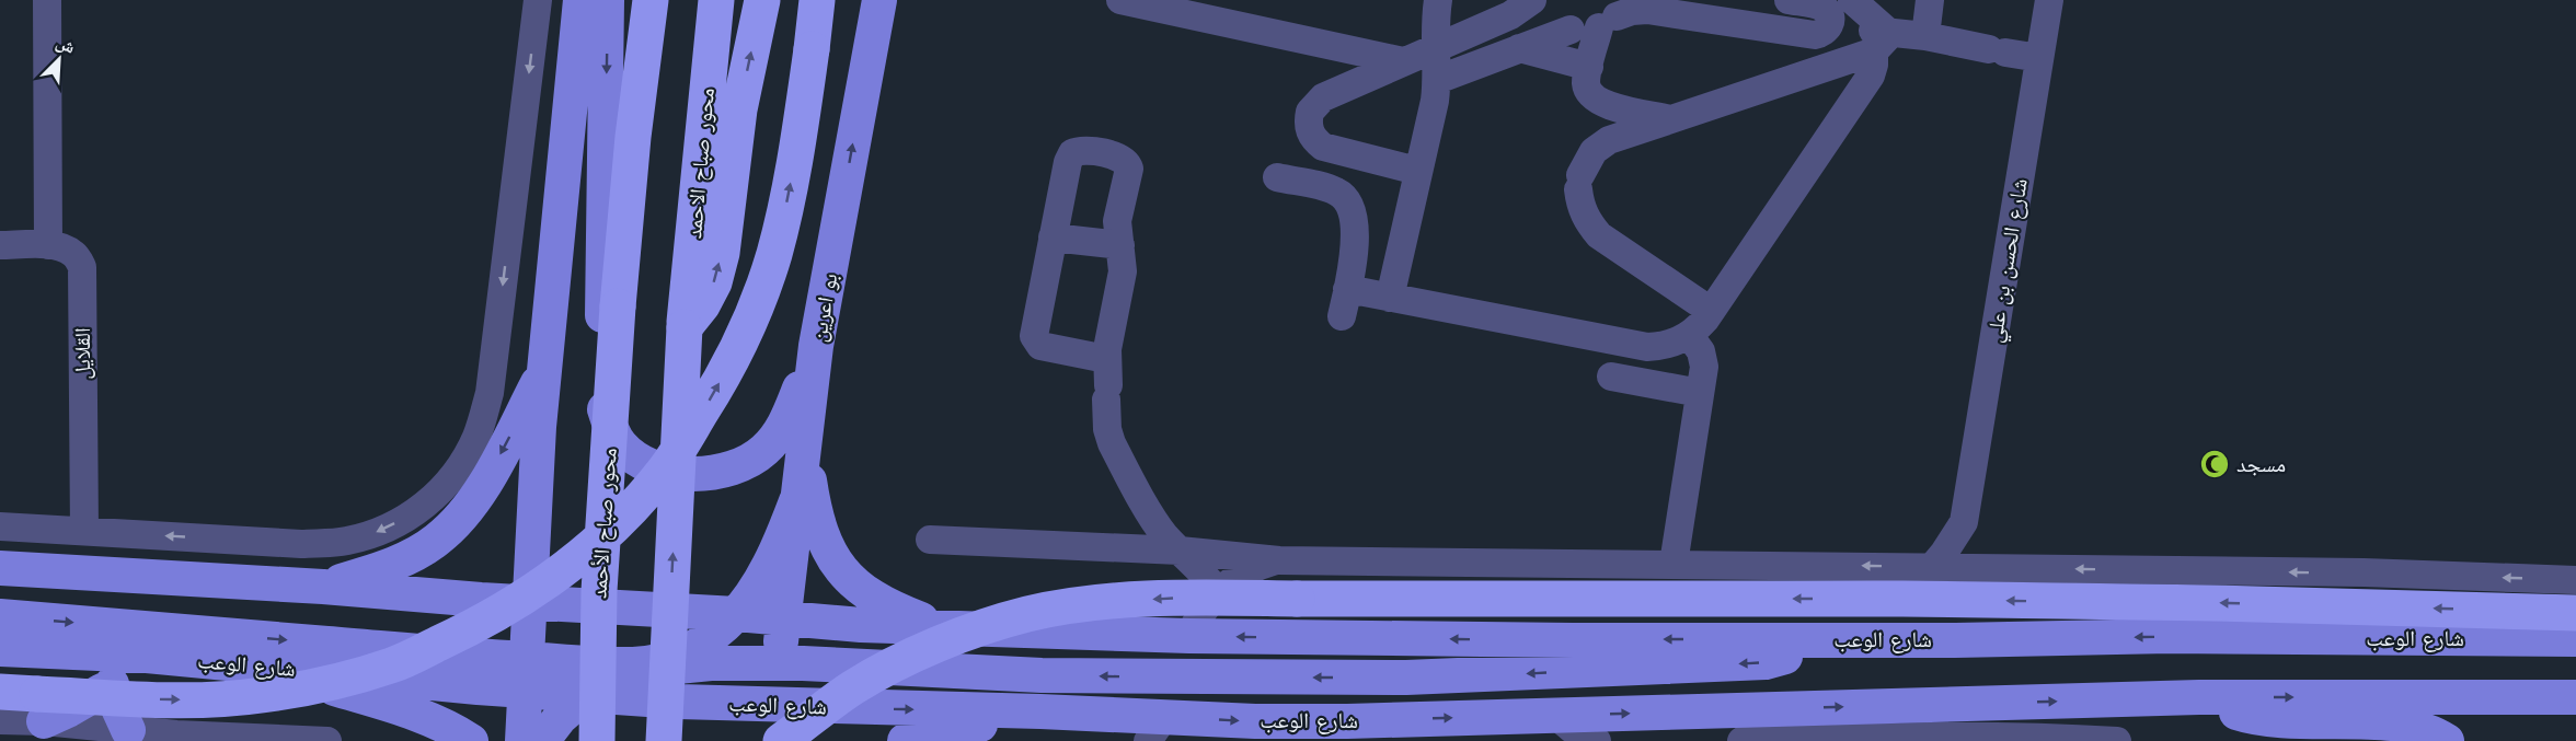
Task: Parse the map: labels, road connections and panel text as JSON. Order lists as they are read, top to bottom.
{
  "streets": {
    "highway": ["محور صباح الاحمد", "محور صباح الأحمد"],
    "main road": ["بو اعرين", "شارع الوعب"],
    "street": ["شارع الحسن بن علي", "القلايل"]
  },
  "crossings": [
    ["بو اعرين", "شارع الوعب"]
  ],
  "places": {
    "mosque": ["مسجد"]
  },
  "north": "top right"
}
